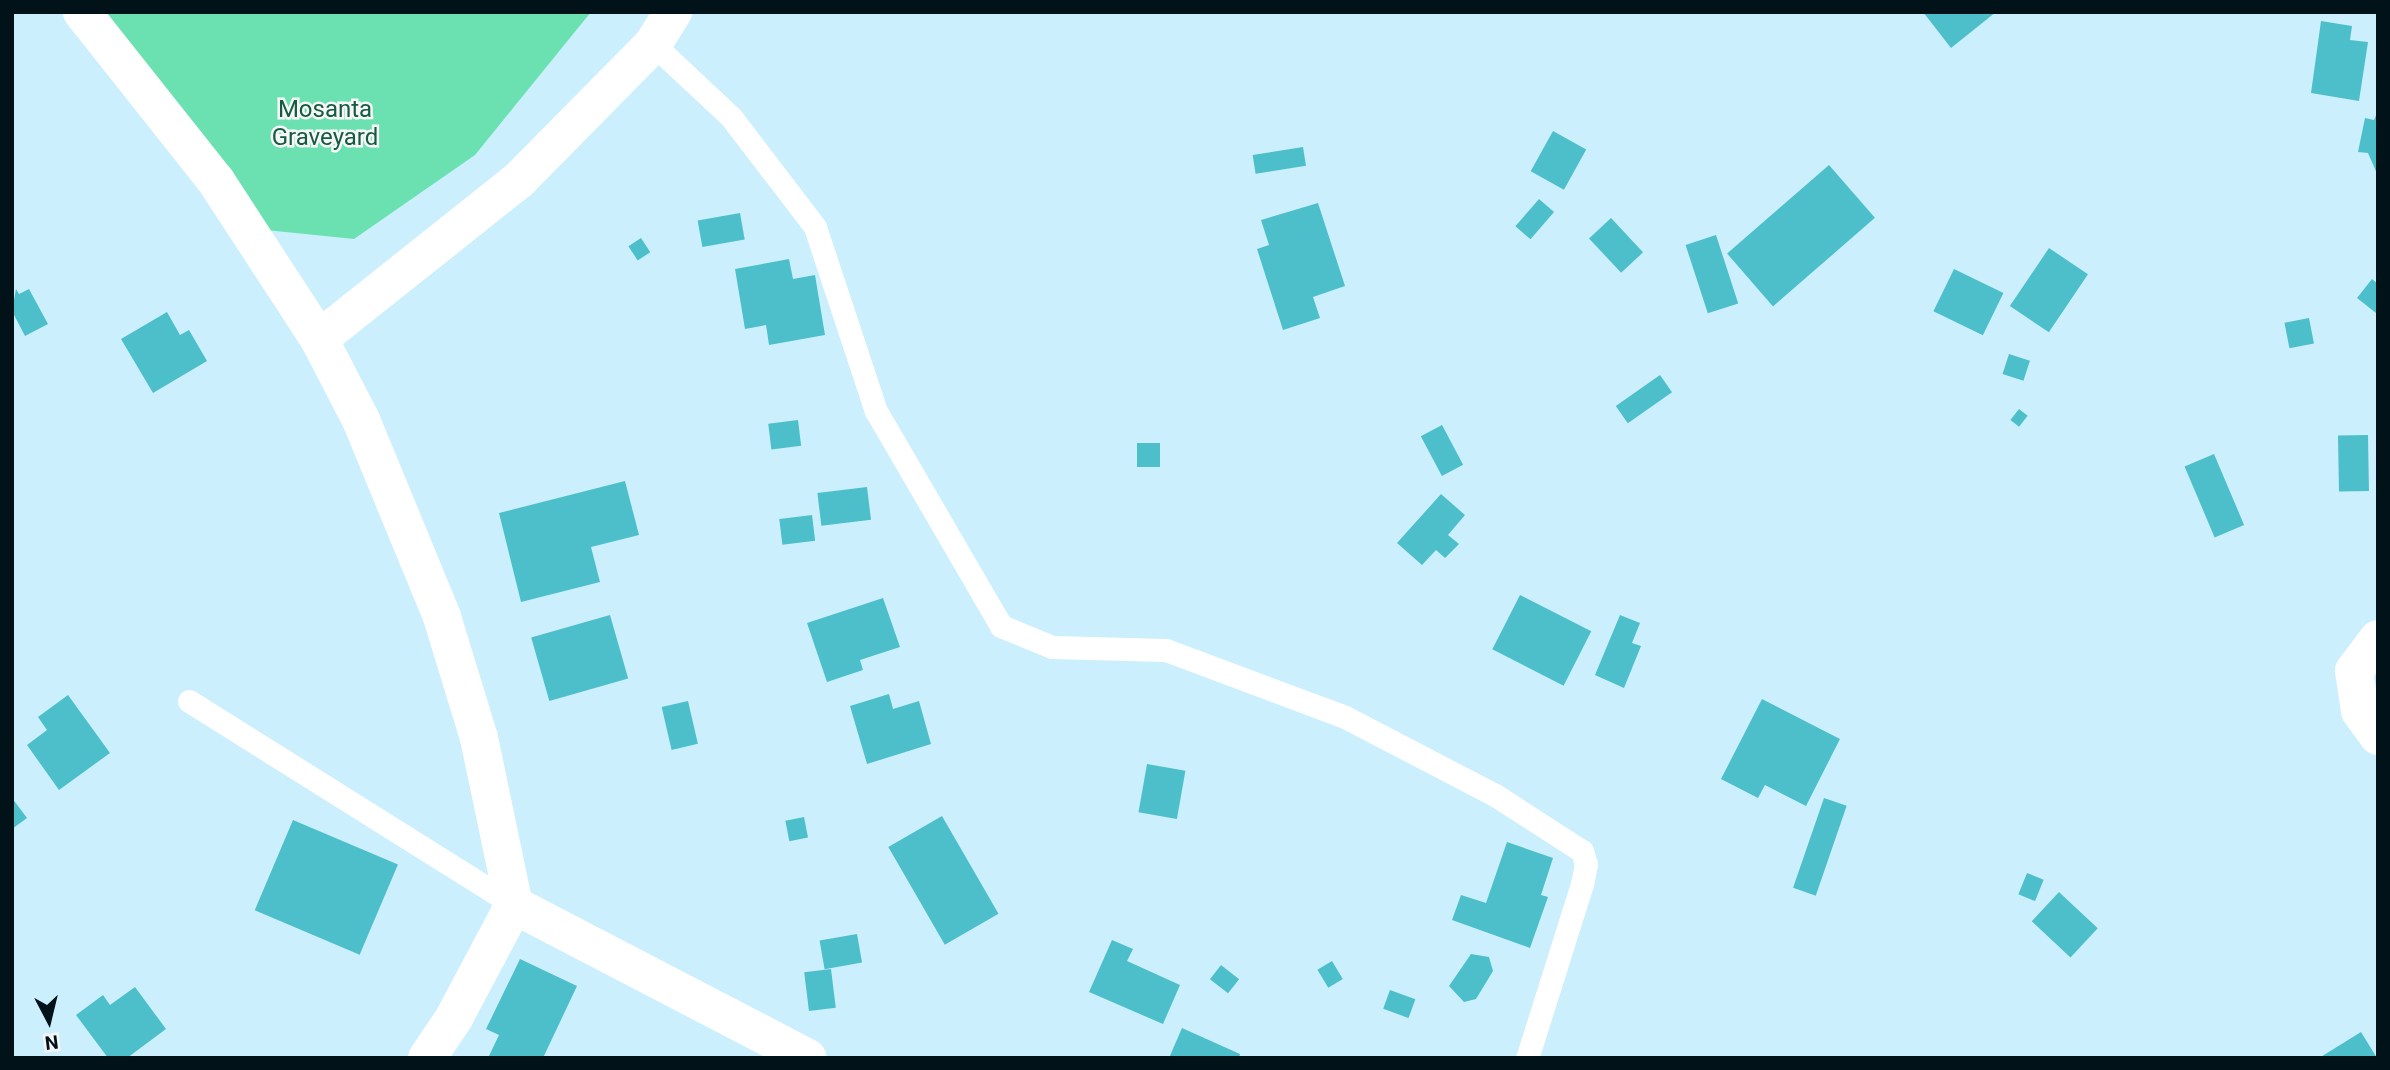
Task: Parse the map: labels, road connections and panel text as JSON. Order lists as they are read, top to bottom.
{
  "parks": ["Mosanta Graveyard"],
  "north": "bottom"
}
